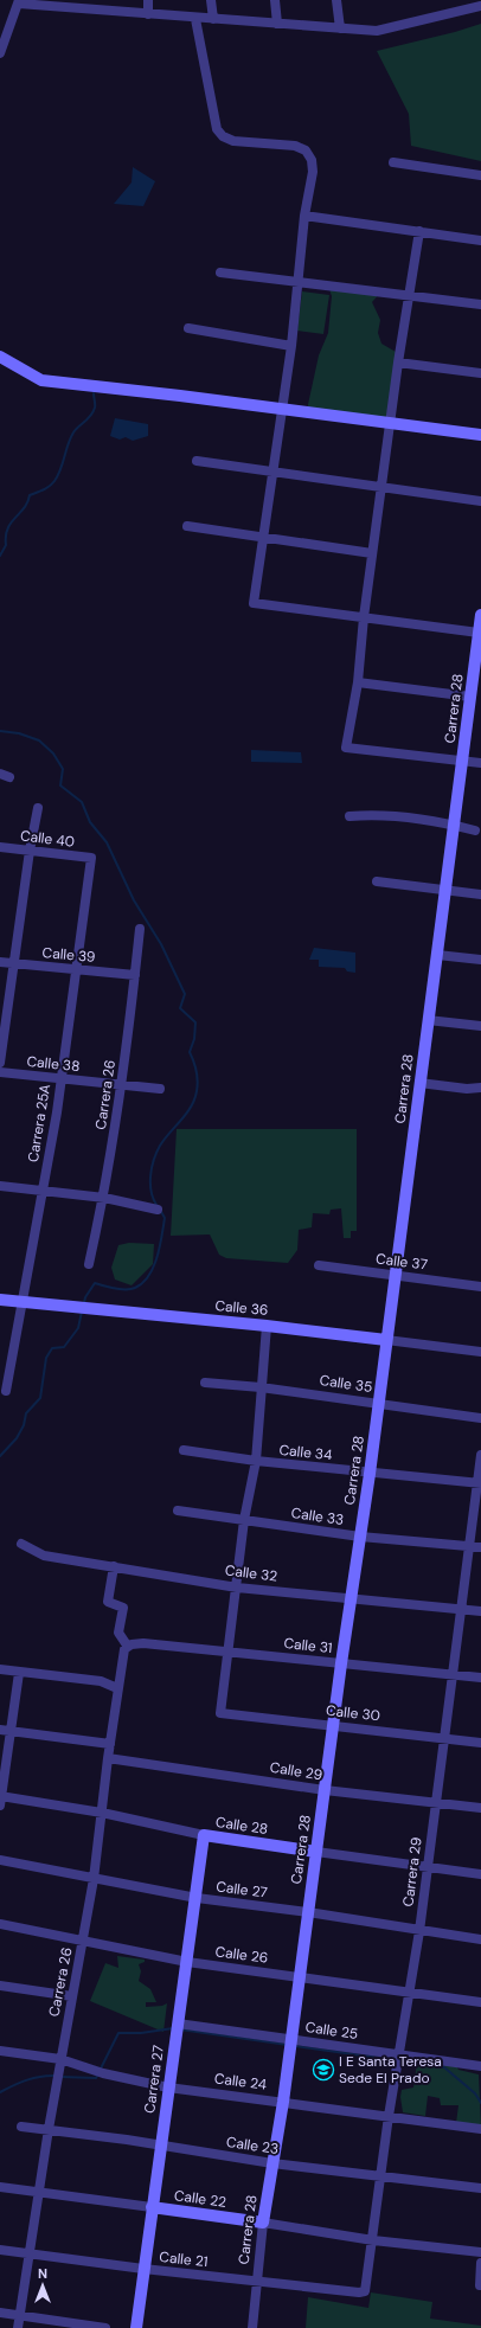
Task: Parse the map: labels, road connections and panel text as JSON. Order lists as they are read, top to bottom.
{
  "streets": {
    "street": [
      "Carrera 28",
      "Calle 40",
      "Calle 39",
      "Calle 38",
      "Carrera 26",
      "Carrera 25A",
      "Calle 37",
      "Calle 36",
      "Calle 35",
      "Calle 34",
      "Calle 33",
      "Calle 32",
      "Calle 31",
      "Calle 30",
      "Calle 29",
      "Calle 28",
      "Carrera 29",
      "Calle 27",
      "Calle 26",
      "Calle 25",
      "Carrera 27",
      "Calle 24",
      "Calle 23",
      "Calle 22",
      "Calle 21"
    ]
  },
  "crossings": [
    ["Carrera 28", "Calle 37"],
    ["Carrera 28", "Calle 36"],
    ["Carrera 28", "Calle 35"],
    ["Carrera 28", "Calle 34"],
    ["Carrera 28", "Calle 33"],
    ["Carrera 28", "Calle 32"],
    ["Carrera 28", "Calle 31"],
    ["Carrera 28", "Calle 30"],
    ["Carrera 28", "Calle 29"],
    ["Carrera 28", "Calle 28"],
    ["Carrera 28", "Calle 27"],
    ["Carrera 28", "Calle 26"],
    ["Carrera 28", "Calle 25"],
    ["Carrera 28", "Calle 24"],
    ["Carrera 28", "Calle 23"],
    ["Carrera 28", "Calle 22"],
    ["Carrera 28", "Calle 21"],
    ["Calle 40", "Carrera 25A"],
    ["Calle 39", "Carrera 26"],
    ["Calle 39", "Carrera 25A"],
    ["Calle 38", "Carrera 26"],
    ["Calle 38", "Carrera 25A"],
    ["Carrera 26", "Calle 31"],
    ["Carrera 26", "Calle 29"],
    ["Carrera 26", "Calle 28"],
    ["Carrera 26", "Calle 27"],
    ["Carrera 26", "Calle 26"],
    ["Carrera 26", "Calle 24"],
    ["Carrera 26", "Calle 23"],
    ["Carrera 26", "Calle 22"],
    ["Carrera 26", "Calle 21"],
    ["Carrera 25A", "Calle 36"],
    ["Calle 34", "Carrera 29"],
    ["Calle 33", "Carrera 29"],
    ["Calle 32", "Carrera 29"],
    ["Calle 31", "Calle 30"],
    ["Calle 31", "Carrera 29"],
    ["Calle 30", "Carrera 29"],
    ["Calle 29", "Carrera 29"],
    ["Calle 28", "Carrera 29"],
    ["Calle 28", "Carrera 27"],
    ["Carrera 29", "Calle 27"],
    ["Carrera 29", "Calle 26"],
    ["Carrera 29", "Calle 25"],
    ["Carrera 29", "Calle 24"],
    ["Carrera 29", "Calle 23"],
    ["Carrera 29", "Calle 22"],
    ["Carrera 29", "Calle 21"],
    ["Calle 27", "Carrera 27"],
    ["Calle 26", "Carrera 27"],
    ["Calle 25", "Carrera 27"],
    ["Carrera 27", "Calle 24"],
    ["Carrera 27", "Calle 23"],
    ["Carrera 27", "Calle 22"],
    ["Carrera 27", "Calle 21"]
  ],
  "places": {
    "school or university": ["I E Santa Teresa Sede El Prado"]
  },
  "north": "top"
}
